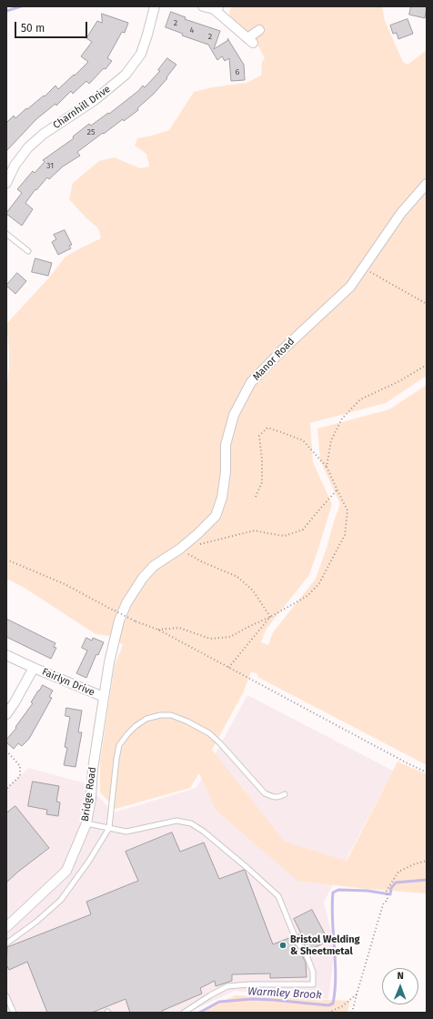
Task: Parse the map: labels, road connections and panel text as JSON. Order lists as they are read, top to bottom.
{
  "streets": {
    "street": [
      "Charnhill Drive",
      "Manor Road",
      "Fairlyn Drive",
      "Bridge Road"
    ]
  },
  "crossings": [
    ["Manor Road", "Bridge Road"],
    ["Fairlyn Drive", "Bridge Road"]
  ],
  "water": ["Warmley Brook"],
  "places": ["Bristol Welding & Sheetmetal"],
  "house_numbers": [
    "2",
    "4",
    "2",
    "6",
    "25",
    "31"
  ],
  "scale_bar": "50 m",
  "north": "top"
}
